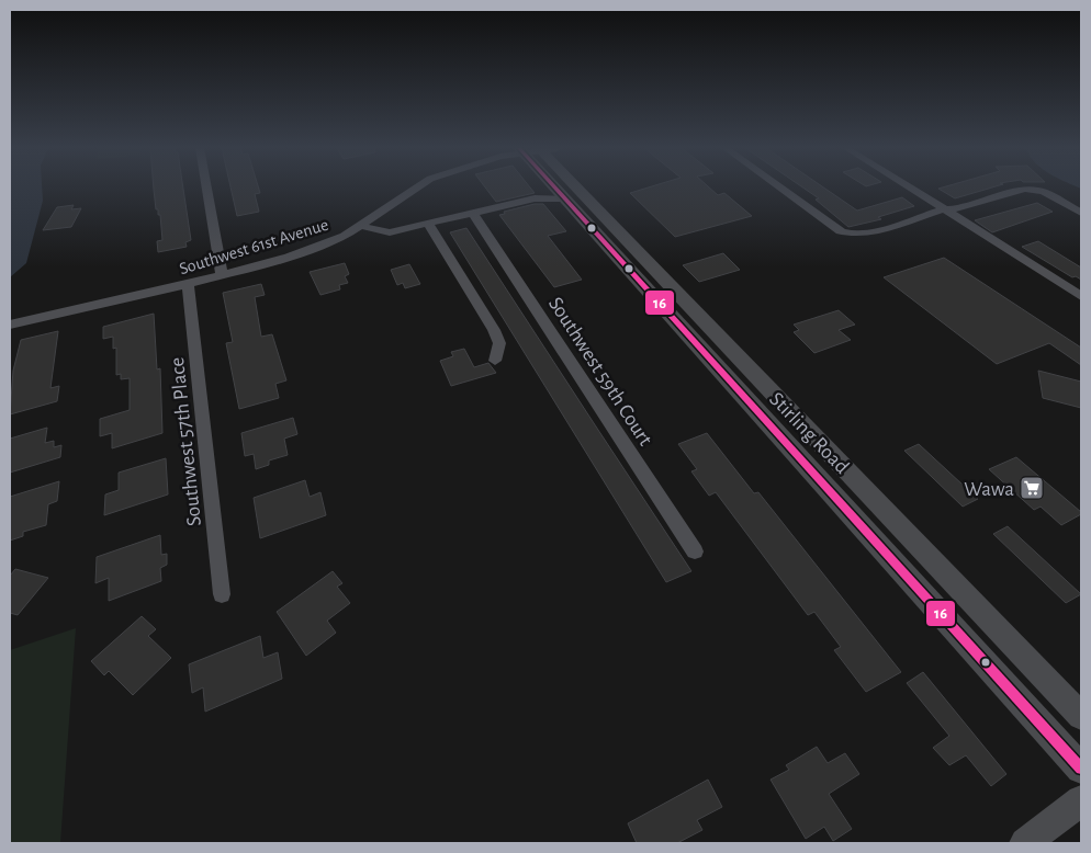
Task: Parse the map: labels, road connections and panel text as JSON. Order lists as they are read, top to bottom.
{
  "streets": {
    "main road": ["Stirling Road"],
    "street": ["Southwest 61st Avenue", "Southwest 59th Court", "Southwest 57th Place"]
  },
  "crossings": [
    ["Southwest 61st Avenue", "Southwest 57th Place"]
  ],
  "places": {
    "supermarket": ["Wawa"]
  },
  "lines": ["transit line 16"]
}
